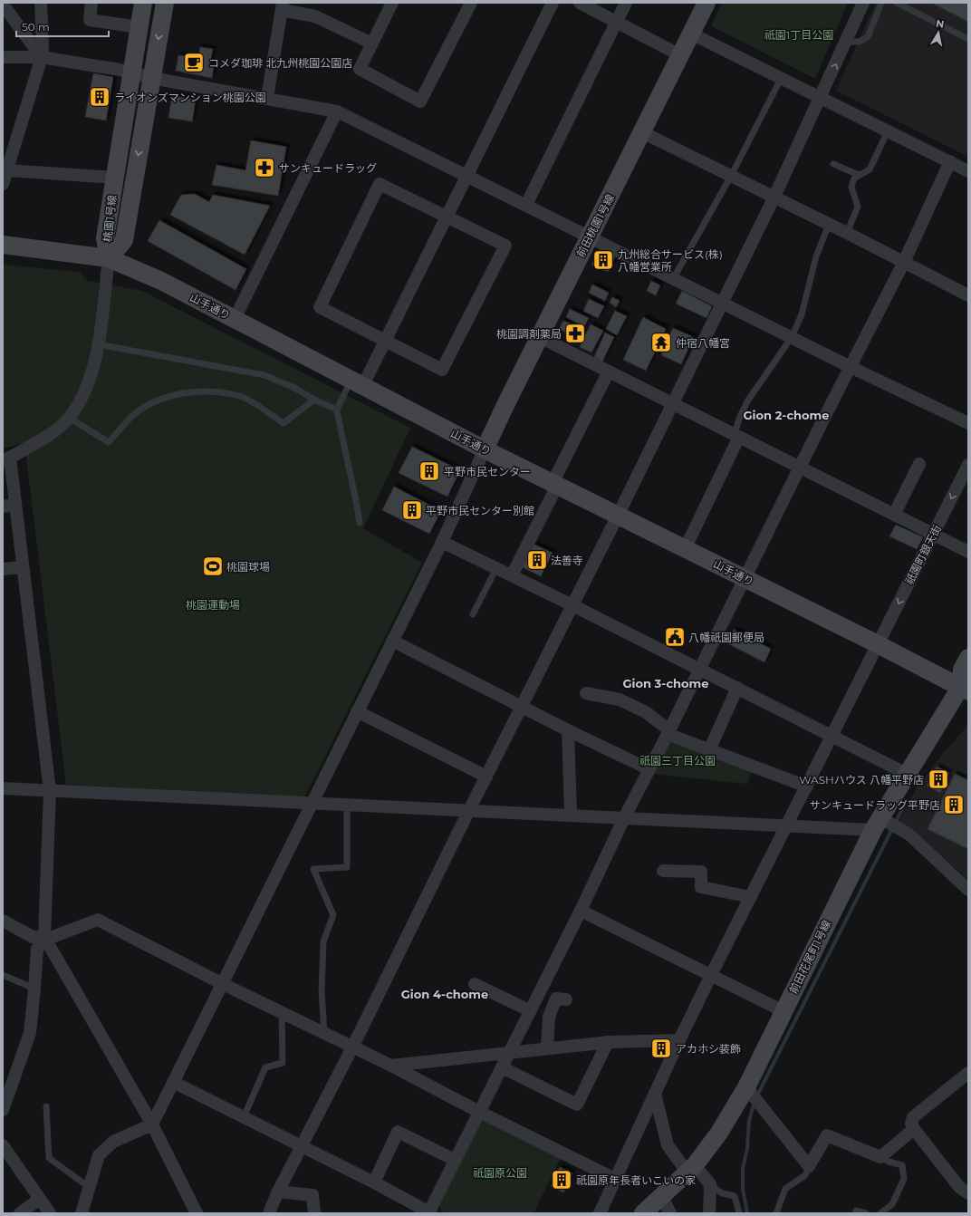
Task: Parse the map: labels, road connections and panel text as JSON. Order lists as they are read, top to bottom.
{
  "streets": {
    "street": [
      "桃園1号線",
      "前田桃園1号線",
      "山手通り",
      "祇園町銀天街",
      "前田花尾町1号線"
    ]
  },
  "crossings": [
    ["桃園1号線", "山手通り"],
    ["前田桃園1号線", "山手通り"],
    ["山手通り", "祇園町銀天街"],
    ["山手通り", "前田花尾町1号線"]
  ],
  "districts": ["Gion 2-chome", "Gion 3-chome", "Gion 4-chome"],
  "parks": [
    "祇園1丁目公園",
    "桃園運動場",
    "祇園三丁目公園",
    "祇園原公園"
  ],
  "places": {
    "cafe": ["コメダ珈琲 北九州桃園公園店"],
    "building": [
      "ライオンズマンション桃園公園",
      "九州総合サービス(株) 八幡営業所",
      "平野市民センター",
      "平野市民センター別館",
      "法善寺",
      "WASHハウス 八幡平野店",
      "サンキュードラッグ平野店",
      "アカホシ装飾",
      "祇園原年長者いこいの家"
    ],
    "pharmacy": ["サンキュードラッグ", "桃園調剤薬局"],
    "temple": ["仲宿八幡宮"],
    "sports": ["桃園球場"],
    "public building": ["八幡祇園郵便局"]
  },
  "scale_bar": "50 m",
  "north": "top"
}
